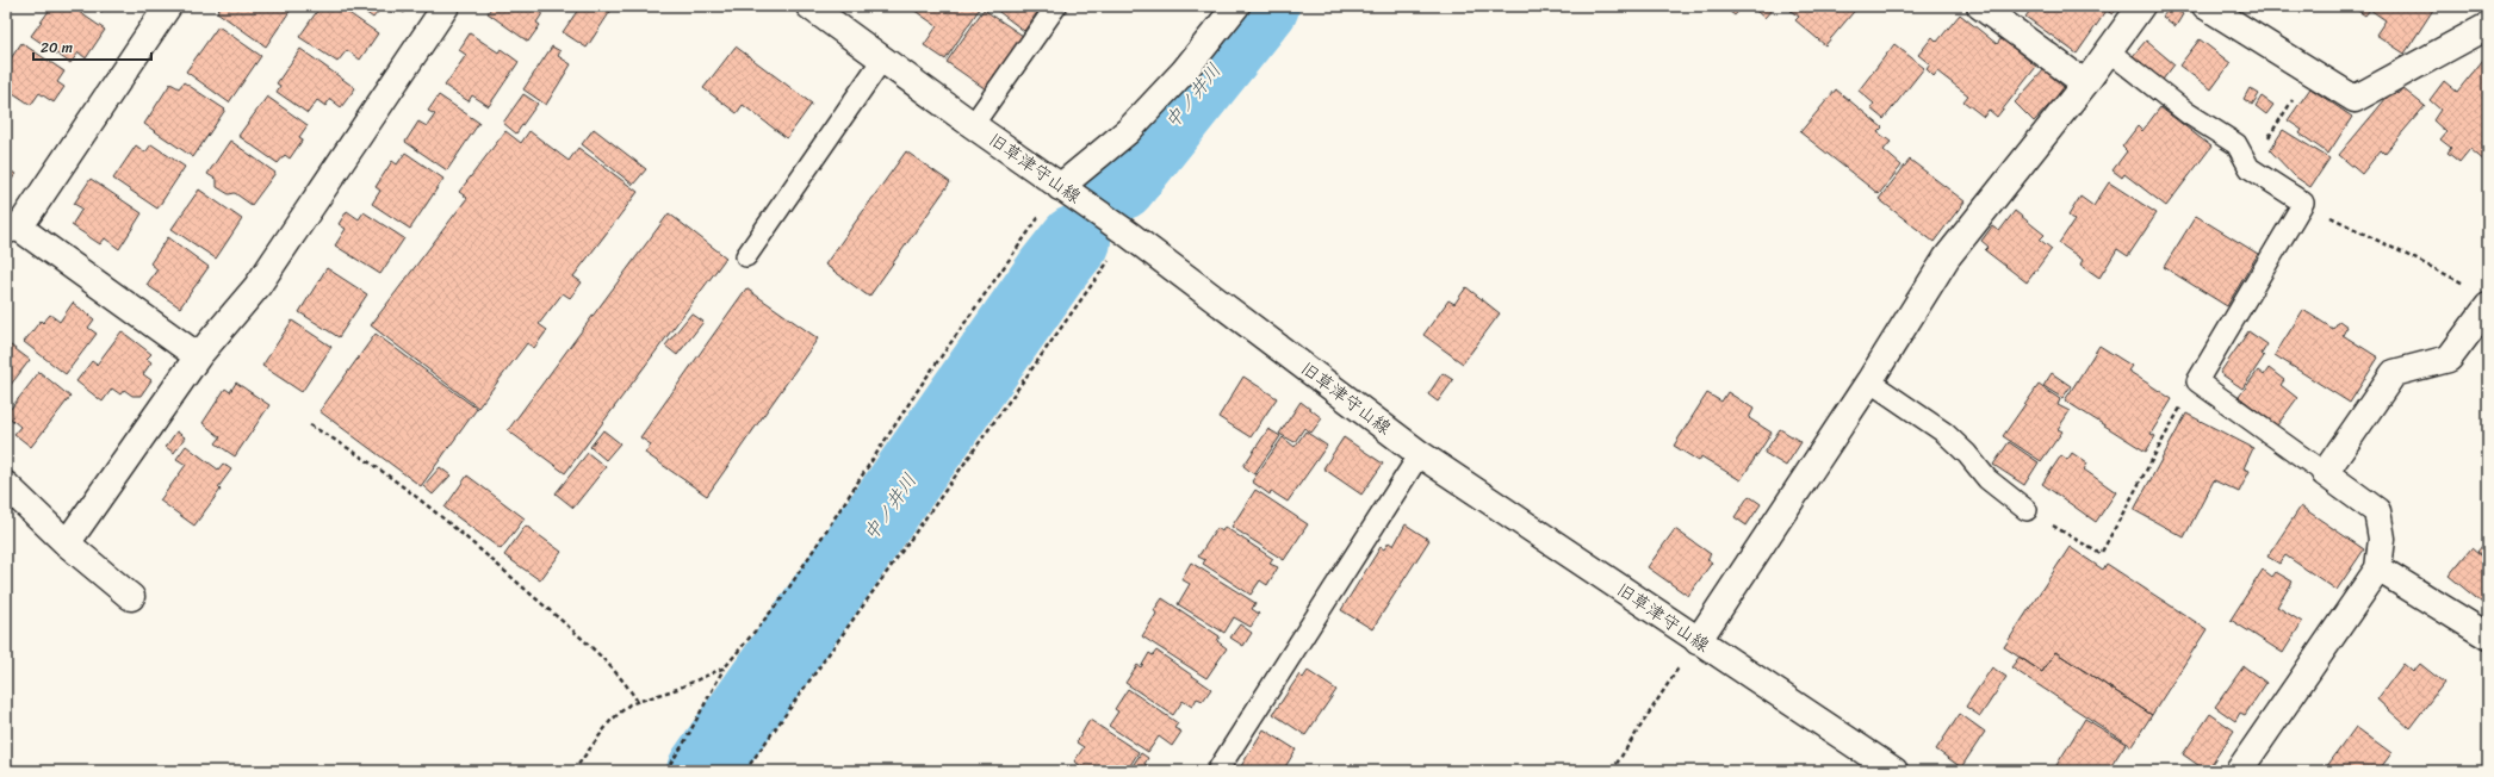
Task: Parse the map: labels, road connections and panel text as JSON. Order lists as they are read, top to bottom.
{
  "streets": {
    "street": ["旧草津守山線"]
  },
  "water": ["中ノ井川"],
  "scale_bar": "20 m"
}
